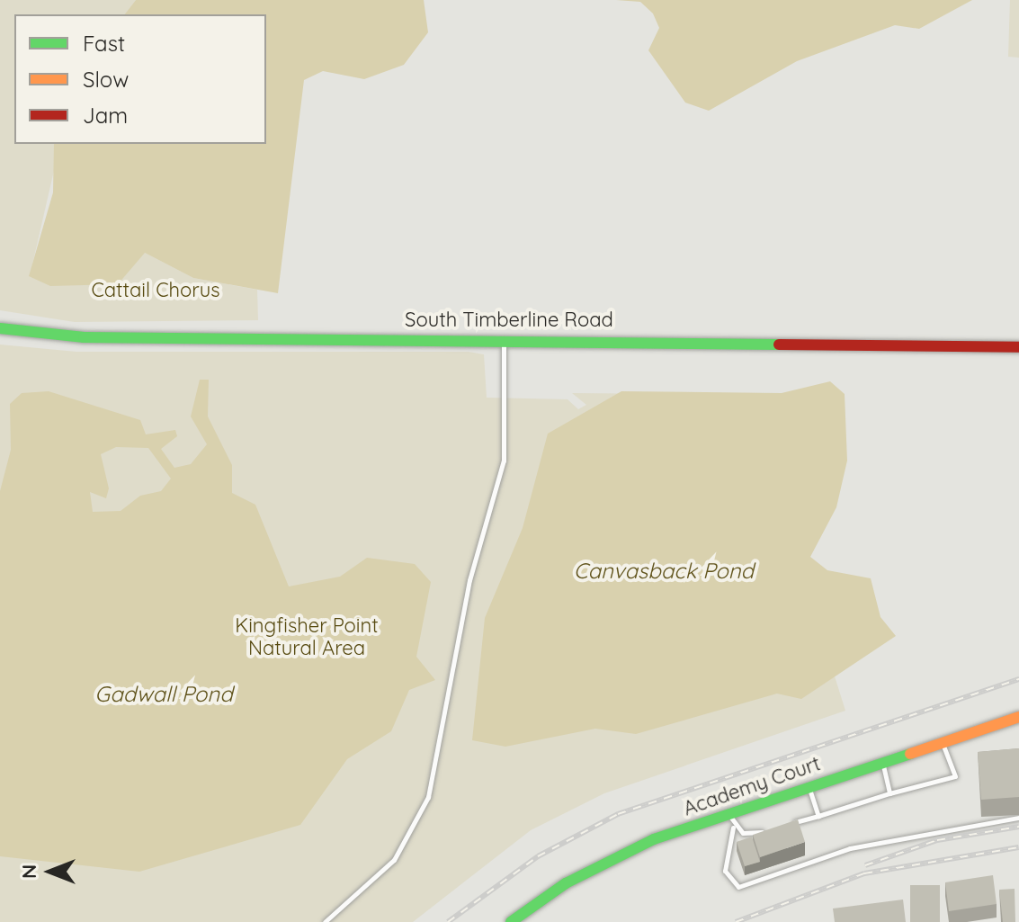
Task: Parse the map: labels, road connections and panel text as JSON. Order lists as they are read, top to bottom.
{
  "streets": {
    "main road": ["South Timberline Road", "Academy Court"]
  },
  "water": ["Canvasback Pond", "Gadwall Pond"],
  "parks": ["Cattail Chorus", "Kingfisher Point Natural Area"],
  "legend": ["Fast", "Slow", "Jam"],
  "north": "left"
}
